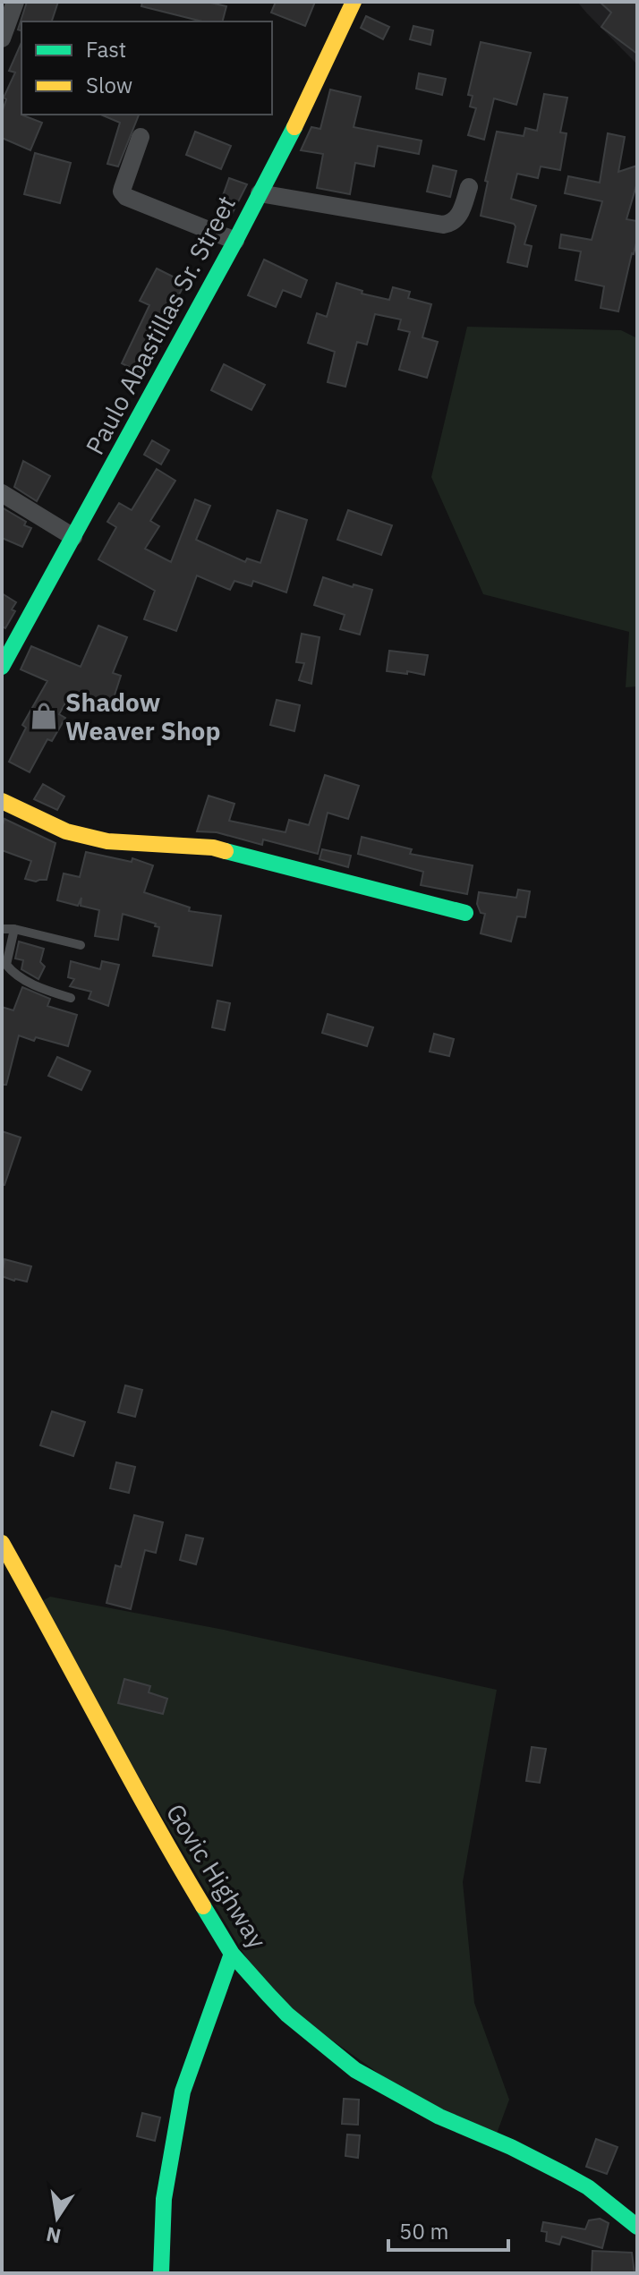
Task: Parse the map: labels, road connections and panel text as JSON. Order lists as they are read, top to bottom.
{
  "streets": {
    "main road": ["Paulo Abastillas Sr. Street", "Govic Highway"]
  },
  "places": {
    "shop": ["Shadow Weaver Shop"]
  },
  "legend": ["Fast", "Slow"],
  "scale_bar": "50 m",
  "north": "bottom"
}
